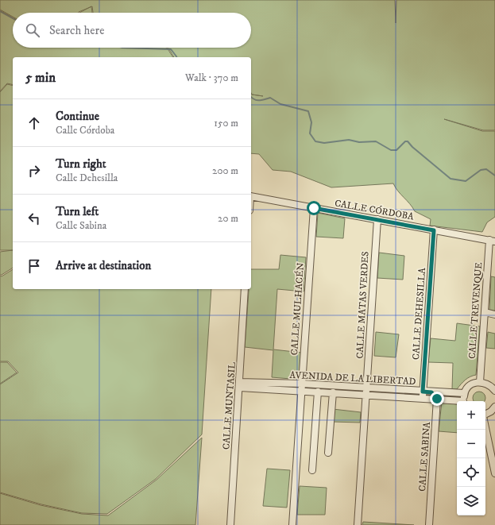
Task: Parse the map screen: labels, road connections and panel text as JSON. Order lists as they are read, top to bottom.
{
  "streets": {
    "street": [
      "CALLE CÓRDOBA",
      "CALLE MATAS VERDES",
      "CALLE MULHACÉN",
      "CALLE TREVENQUE",
      "CALLE DEHESILLA",
      "AVENIDA DE LA LIBERTAD",
      "CALLE MUNTASIL",
      "CALLE SABINA"
    ]
  },
  "crossings": [
    ["CALLE CÓRDOBA", "CALLE MATAS VERDES"],
    ["CALLE CÓRDOBA", "CALLE MULHACÉN"],
    ["CALLE CÓRDOBA", "CALLE TREVENQUE"],
    ["CALLE CÓRDOBA", "CALLE DEHESILLA"],
    ["CALLE MATAS VERDES", "AVENIDA DE LA LIBERTAD"],
    ["CALLE MULHACÉN", "AVENIDA DE LA LIBERTAD"],
    ["CALLE DEHESILLA", "AVENIDA DE LA LIBERTAD"],
    ["AVENIDA DE LA LIBERTAD", "CALLE MUNTASIL"],
    ["AVENIDA DE LA LIBERTAD", "CALLE SABINA"]
  ],
  "page": {
    "search": "Search here",
    "heading": ["5 min", "Walk · 370 m"],
    "list": [
      ["Continue", "Calle Córdoba", "150 m"],
      ["Turn right", "Calle Dehesilla", "200 m"],
      ["Turn left", "Calle Sabina", "20 m"],
      "Arrive at destination"
    ],
    "map_buttons": ["+", "−"]
  }
}
